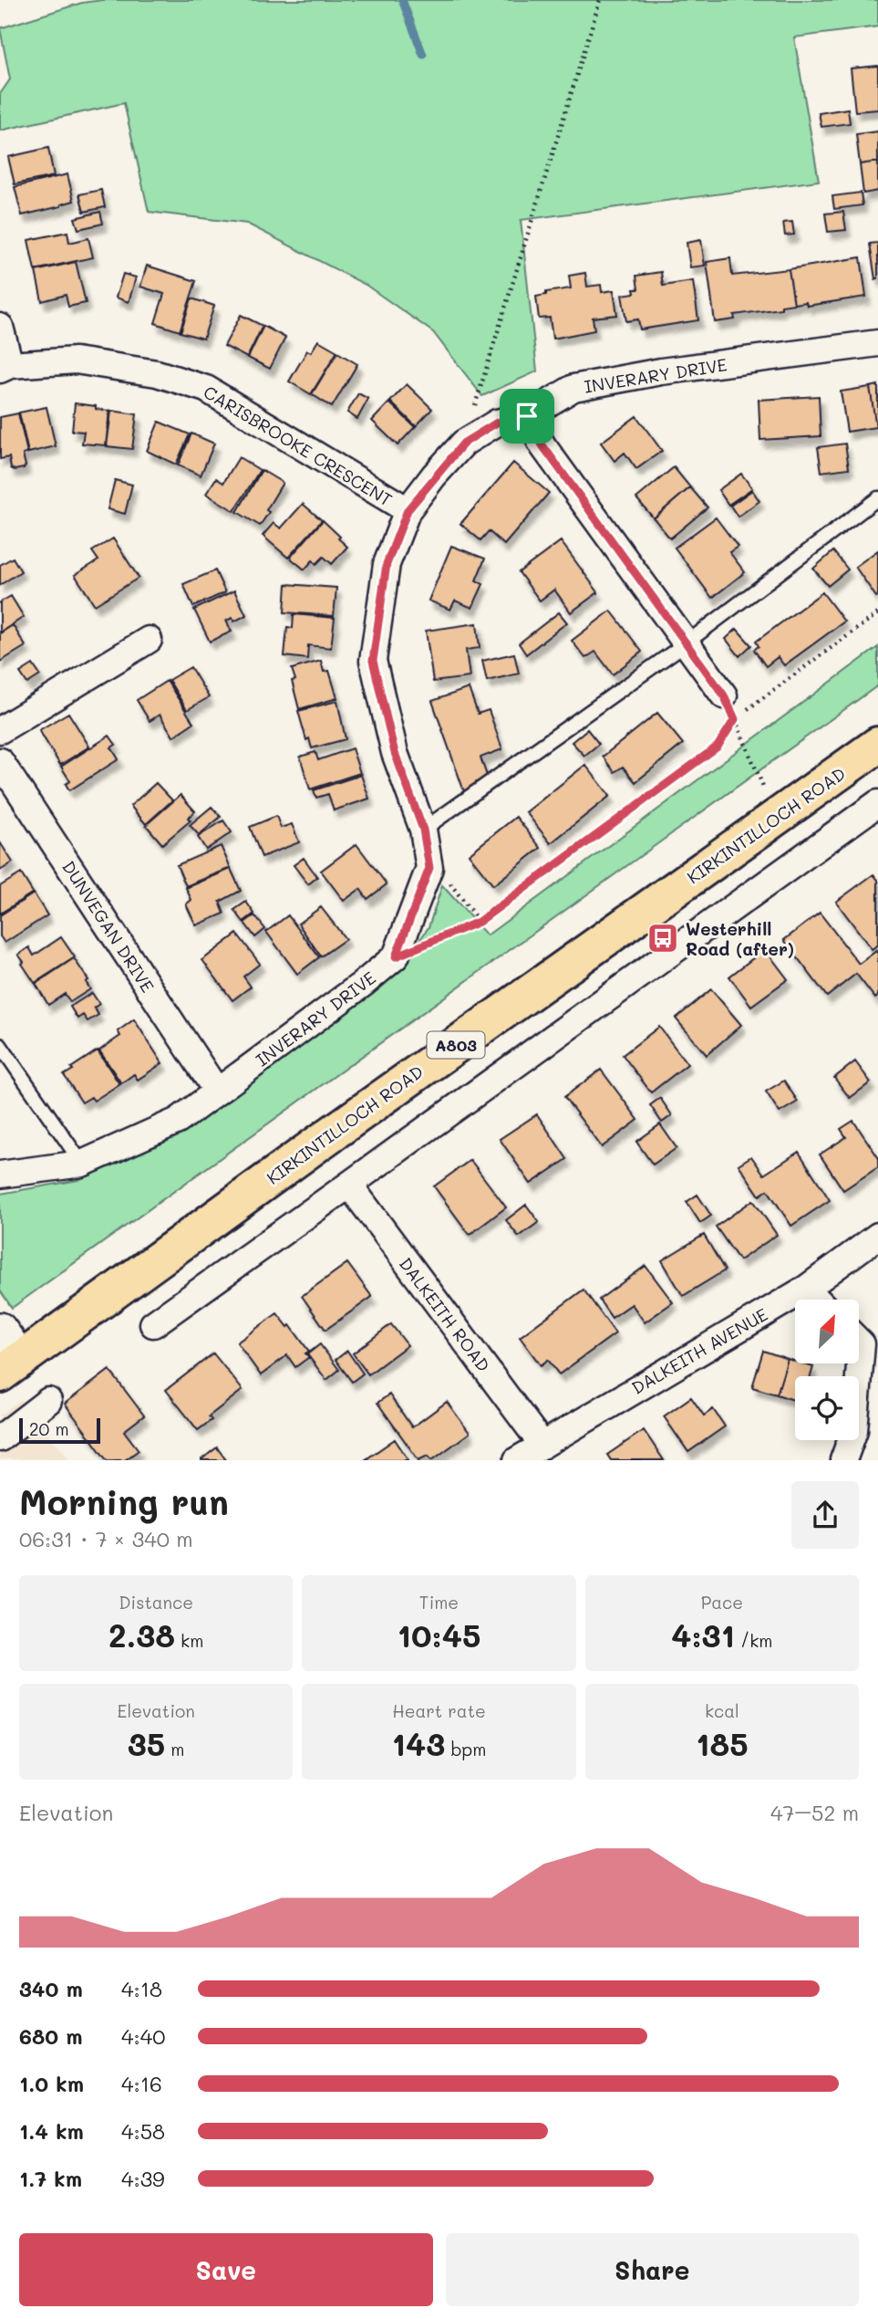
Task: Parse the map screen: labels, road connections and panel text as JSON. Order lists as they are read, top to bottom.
{
  "streets": {
    "main road": ["KIRKINTILLOCH ROAD", "A803"],
    "street": [
      "INVERARY DRIVE",
      "CARISBROOKE CRESCENT",
      "DUNVEGAN DRIVE",
      "DALKEITH ROAD",
      "DALKEITH AVENUE"
    ]
  },
  "crossings": [
    ["INVERARY DRIVE", "CARISBROOKE CRESCENT"],
    ["INVERARY DRIVE", "DUNVEGAN DRIVE"],
    ["DALKEITH ROAD", "DALKEITH AVENUE"]
  ],
  "places": {
    "bus stop": ["Westerhill Road (after)"]
  },
  "scale_bar": "20 m",
  "north": "top right",
  "page": {
    "scale": "20 m",
    "heading": ["Morning run", "06:31 · 7 × 340 m"],
    "stats": [
      ["Distance", "2.38 km"],
      ["Time", "10:45"],
      ["Pace", "4:31 /km"],
      ["Elevation", "35 m"],
      ["Heart rate", "143 bpm"],
      ["kcal", "185"]
    ],
    "chart": ["Elevation", "47–52 m"],
    "list": [
      {
        "name": "340 m",
        "note": "4:18"
      },
      {
        "name": "680 m",
        "note": "4:40"
      },
      {
        "name": "1.0 km",
        "note": "4:16"
      },
      {
        "name": "1.4 km",
        "note": "4:58"
      },
      {
        "name": "1.7 km",
        "note": "4:39"
      }
    ],
    "buttons": ["Save", "Share"]
  }
}
